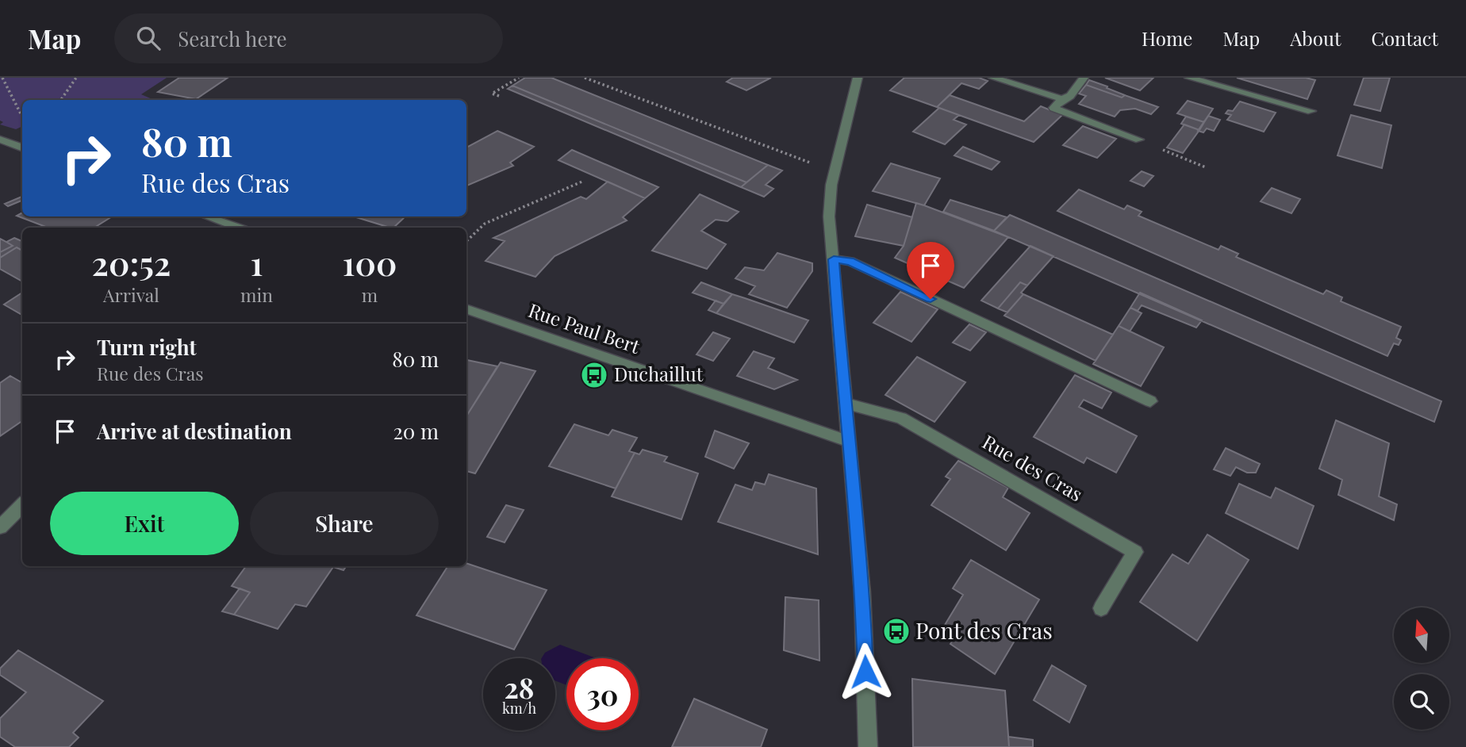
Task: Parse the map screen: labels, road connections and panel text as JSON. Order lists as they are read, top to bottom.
{
  "streets": {
    "street": ["Rue Paul Bert", "Rue des Cras"]
  },
  "places": {
    "bus stop": ["Duchaillut", "Pont des Cras"]
  },
  "north": "top",
  "page": {
    "header": "Map",
    "search": "Search here",
    "nav": [
      "Home",
      "Map",
      "About",
      "Contact"
    ],
    "turn": ["80 m", "Rue des Cras"],
    "eta": [
      "20:52",
      "Arrival",
      "1",
      "min",
      "100",
      "m"
    ],
    "list": [
      {
        "name": "Turn right",
        "note": "Rue des Cras",
        "value": "80 m"
      },
      {
        "name": "Arrive at destination",
        "value": "20 m"
      }
    ],
    "buttons": ["Exit", "Share"],
    "speed": "28 km/h",
    "limit": "30"
  }
}
